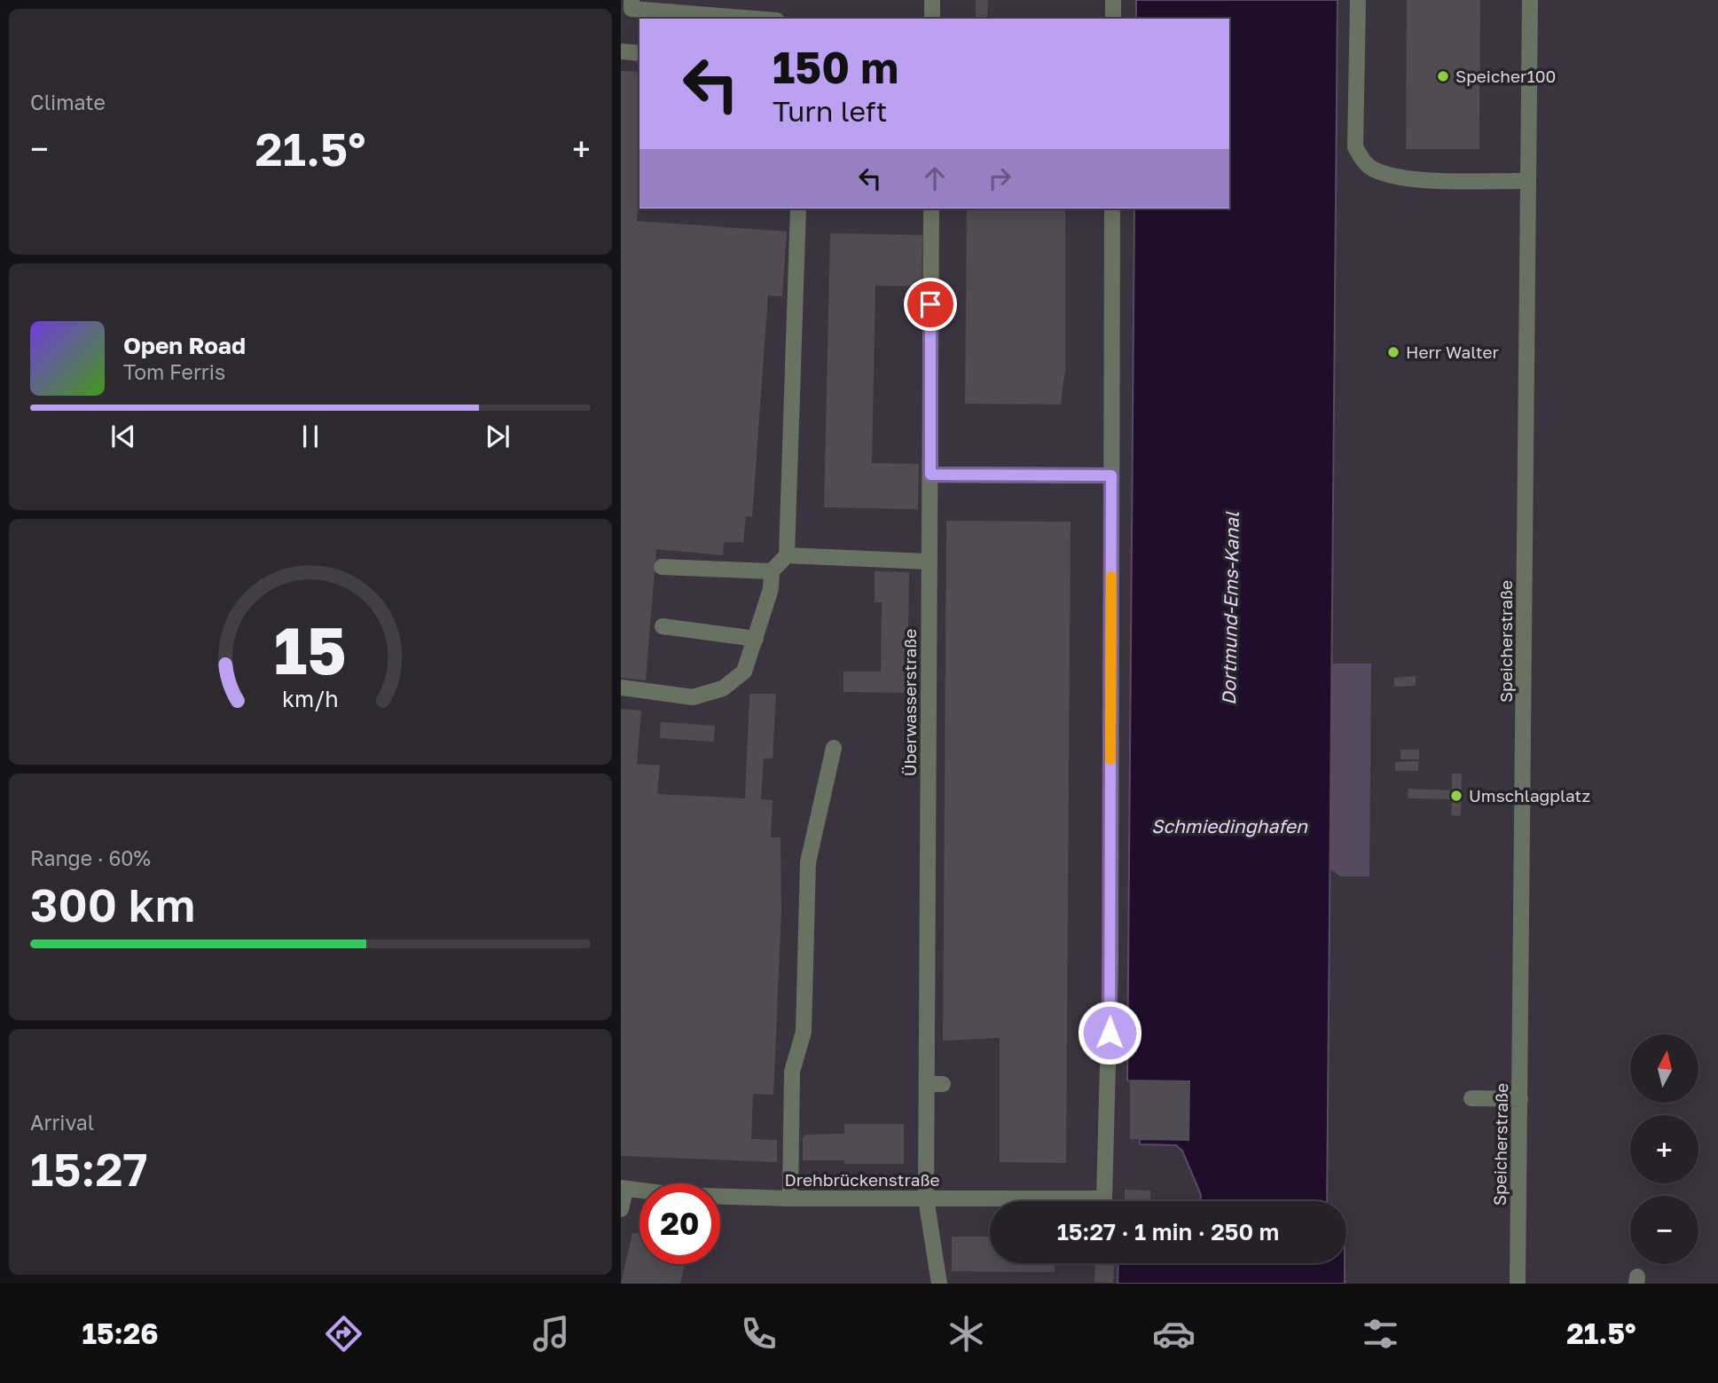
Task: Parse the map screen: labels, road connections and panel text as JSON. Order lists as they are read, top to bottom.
{
  "streets": {
    "street": ["Speicherstraße", "Überwasserstraße", "Drehbrückenstraße"]
  },
  "crossings": [
    ["Überwasserstraße", "Drehbrückenstraße"]
  ],
  "water": ["Dortmund-Ems-Kanal", "Schmiedinghafen"],
  "places": ["Speicher100", "Herr Walter", "Umschlagplatz"],
  "north": "top",
  "page": {
    "tile": [
      "Climate",
      ["Range · 60%", "300 km"],
      ["Arrival", "15:27"]
    ],
    "turn": ["150 m", "Turn left"],
    "heat": ["−", "21.5°", "+"],
    "song": ["Open Road", "Tom Ferris"],
    "map_buttons": ["+", "−"],
    "limit": "20",
    "trip": "15:27 · 1 min · 250 m",
    "tabs": ["15:26", "21.5°"],
    "gauge": ["15", "km/h"]
  }
}
